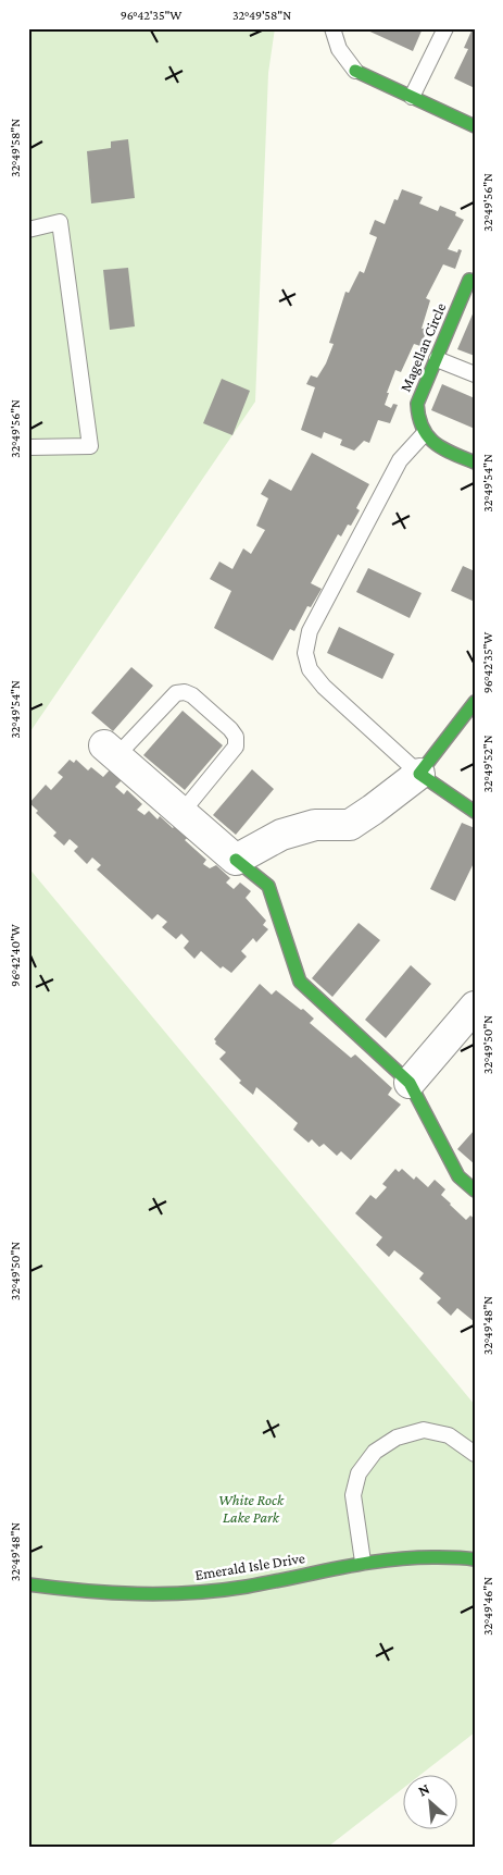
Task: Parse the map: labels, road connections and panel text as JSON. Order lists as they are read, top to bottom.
{
  "streets": {
    "street": ["Magellan Circle", "Emerald Isle Drive"]
  },
  "parks": ["White Rock Lake Park"],
  "north": "top left",
  "coordinates": [
    "96°42'35\"W",
    "32°49'58\"N",
    "32°49'56\"N",
    "32°49'54\"N",
    "32°49'52\"N",
    "96°42'40\"W",
    "32°49'50\"N",
    "32°49'48\"N",
    "32°49'46\"N"
  ]
}
